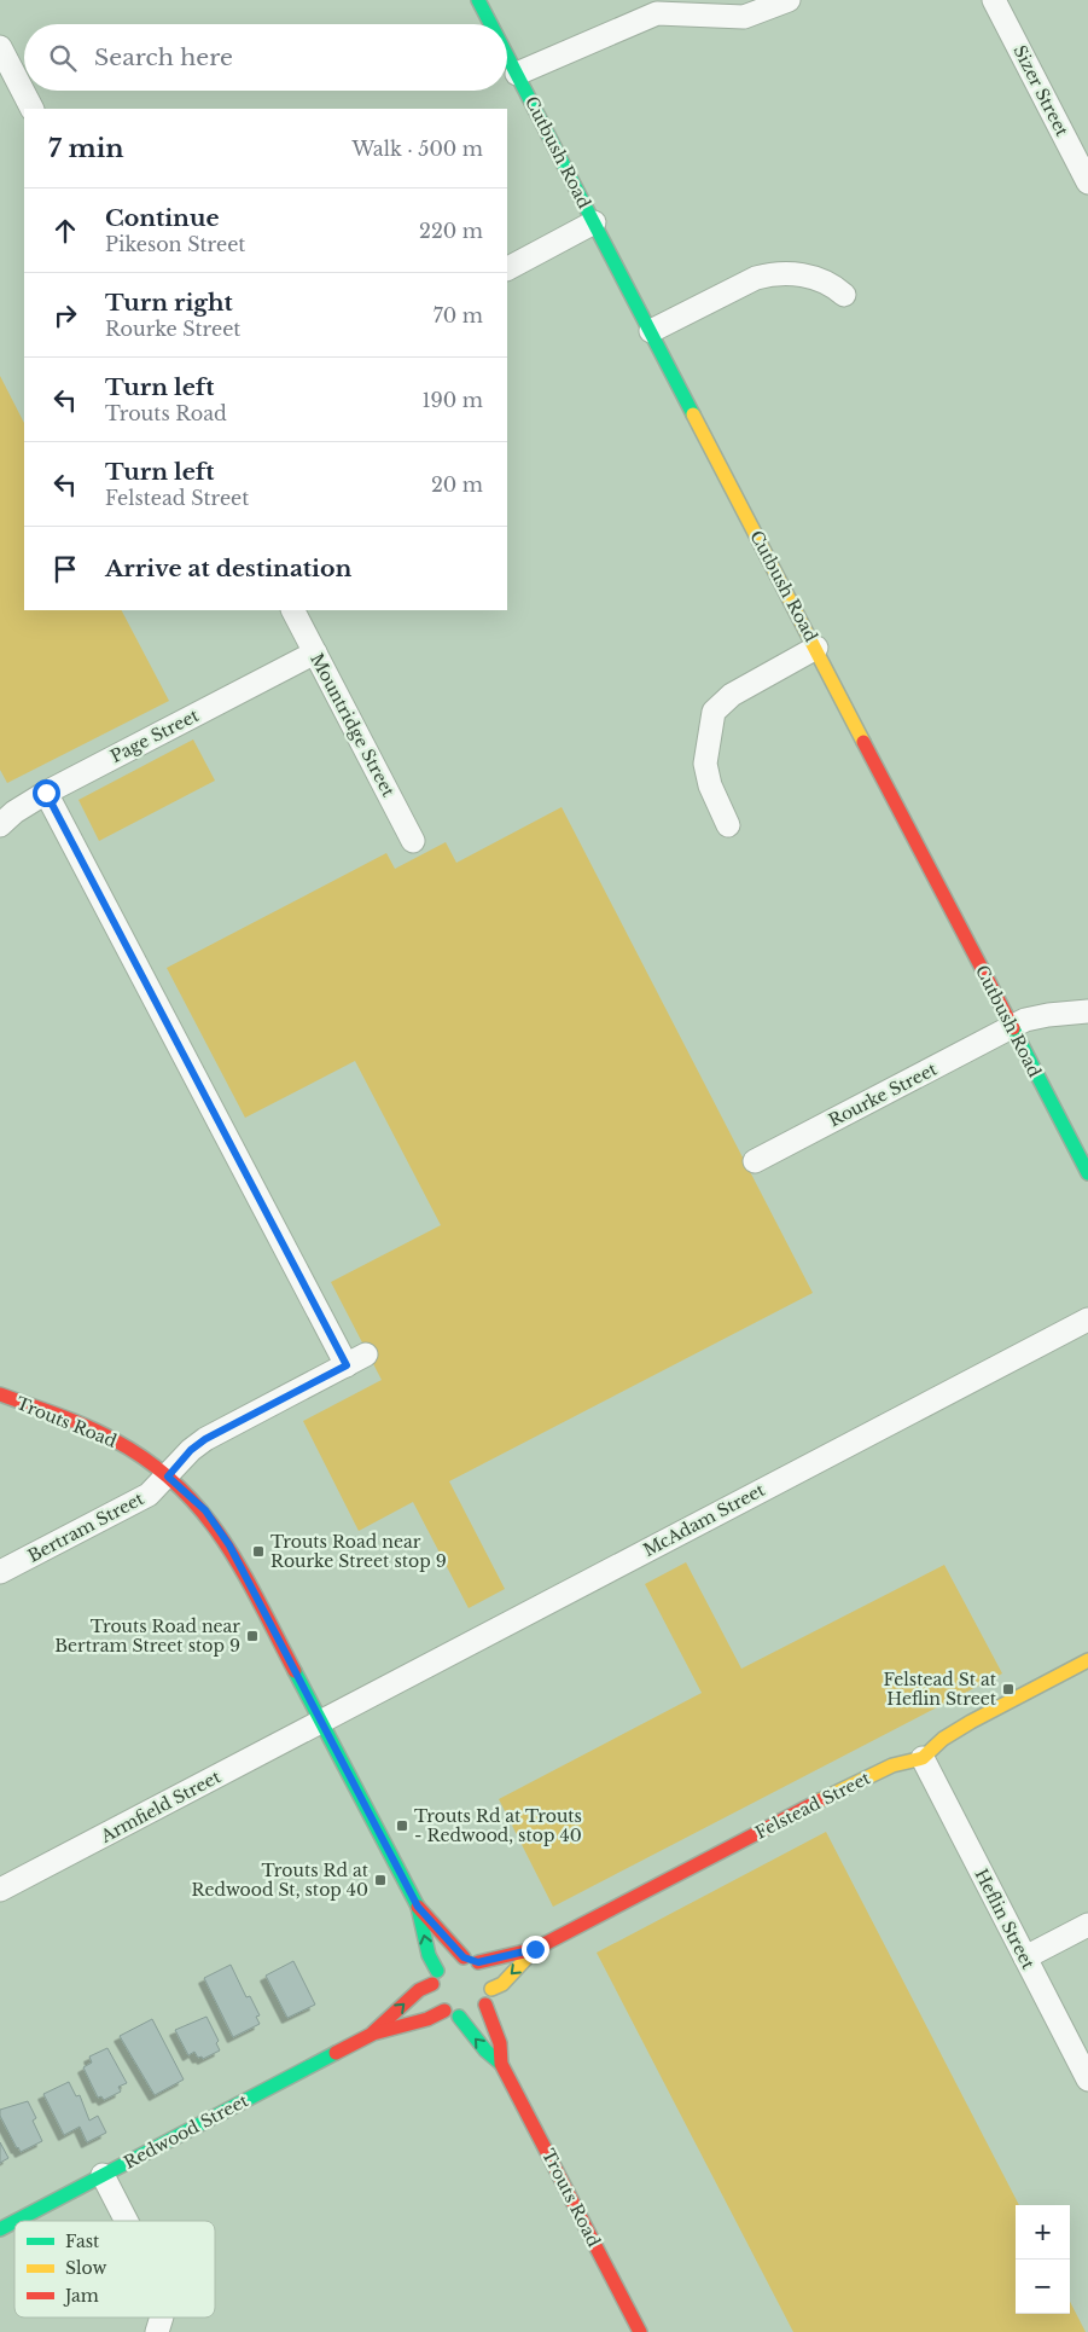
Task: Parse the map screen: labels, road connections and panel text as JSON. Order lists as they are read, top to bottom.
{
  "streets": {
    "street": [
      "Sizer Street",
      "Cutbush Road",
      "Mountridge Street",
      "Page Street",
      "Rourke Street",
      "Trouts Road",
      "McAdam Street",
      "Bertram Street",
      "Felstead Street",
      "Armfield Street",
      "Heflin Street",
      "Redwood Street"
    ]
  },
  "crossings": [
    ["Cutbush Road", "Rourke Street"],
    ["Mountridge Street", "Page Street"],
    ["Trouts Road", "McAdam Street"],
    ["Trouts Road", "Bertram Street"],
    ["Trouts Road", "Felstead Street"],
    ["Trouts Road", "Armfield Street"],
    ["Trouts Road", "Redwood Street"],
    ["McAdam Street", "Armfield Street"],
    ["Felstead Street", "Heflin Street"],
    ["Felstead Street", "Redwood Street"]
  ],
  "places": {
    "transit": [
      "Trouts Road near Rourke Street stop 9",
      "Trouts Road near Bertram Street stop 9",
      "Felstead St at Heflin Street",
      "Trouts Rd at Trouts - Redwood, stop 40",
      "Trouts Rd at Redwood St, stop 40"
    ]
  },
  "legend": ["Fast", "Slow", "Jam"],
  "page": {
    "search": "Search here",
    "heading": ["7 min", "Walk · 500 m"],
    "list": [
      ["Continue", "Pikeson Street", "220 m"],
      ["Turn right", "Rourke Street", "70 m"],
      ["Turn left", "Trouts Road", "190 m"],
      ["Turn left", "Felstead Street", "20 m"],
      "Arrive at destination"
    ],
    "map_buttons": ["+", "−"]
  }
}
